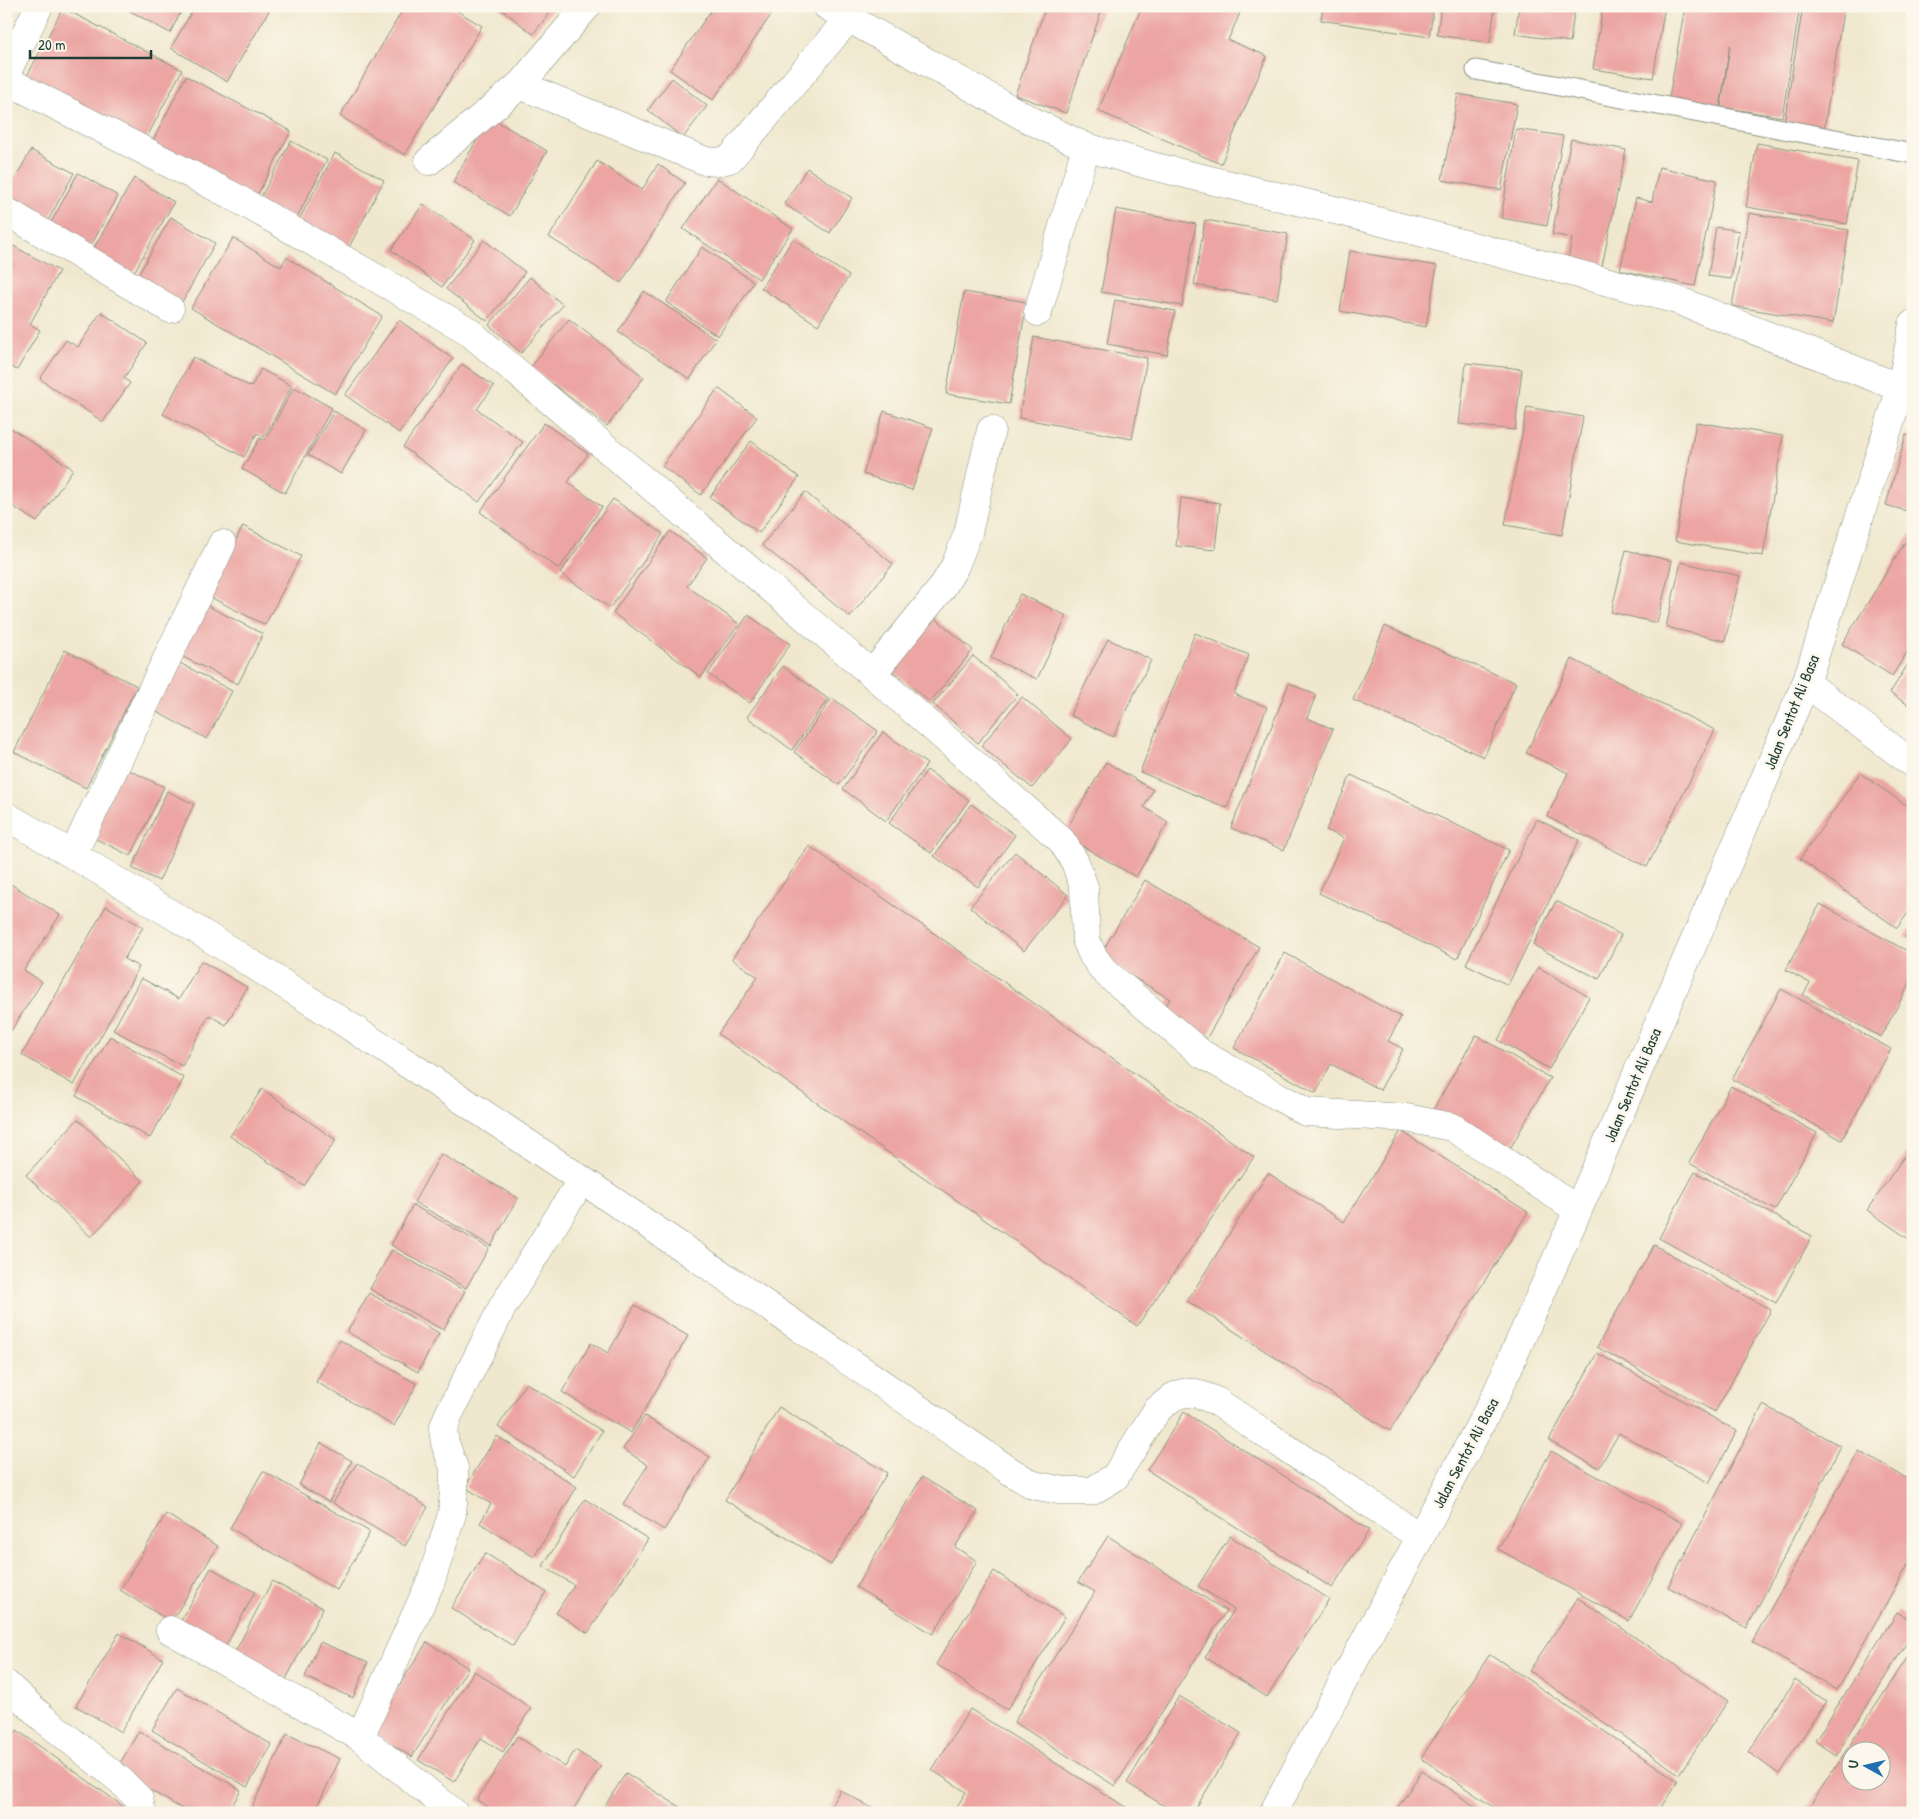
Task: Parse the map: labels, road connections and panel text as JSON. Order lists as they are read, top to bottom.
{
  "streets": {
    "main road": ["Jalan Sentot Ali Basa"]
  },
  "scale_bar": "20 m",
  "north": "left"
}
